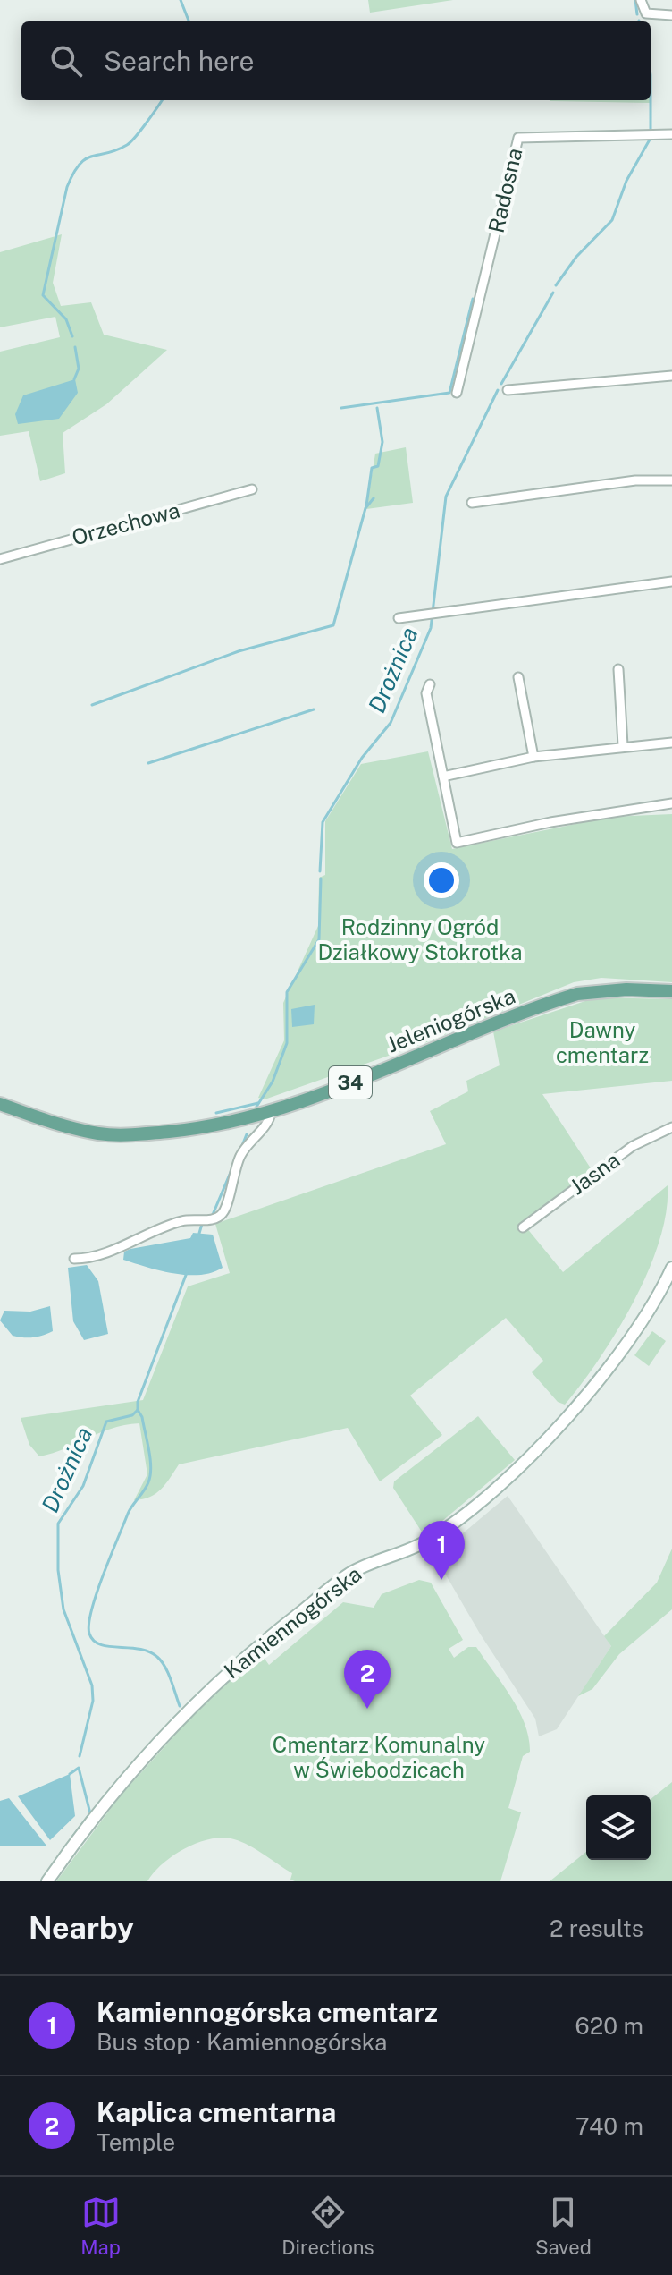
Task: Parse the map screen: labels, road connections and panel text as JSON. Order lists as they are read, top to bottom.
{
  "streets": {
    "main road": ["Jeleniogórska", "34"],
    "street": [
      "Radosna",
      "Orzechowa",
      "Jasna",
      "Kamiennogórska"
    ]
  },
  "water": ["Drożnica"],
  "parks": ["Rodzinny Ogród Działkowy Stokrotka", "Dawny cmentarz", "Cmentarz Komunalny w Świebodzicach"],
  "page": {
    "search": "Search here",
    "pins": ["1", "2"],
    "heading": ["Nearby", "2 results"],
    "list": [
      {
        "mark": "1",
        "name": "Kamiennogórska cmentarz",
        "note": "Bus stop · Kamiennogórska",
        "value": "620 m"
      },
      {
        "mark": "2",
        "name": "Kaplica cmentarna",
        "note": "Temple",
        "value": "740 m"
      }
    ],
    "nav": ["Map", "Directions", "Saved"]
  }
}
